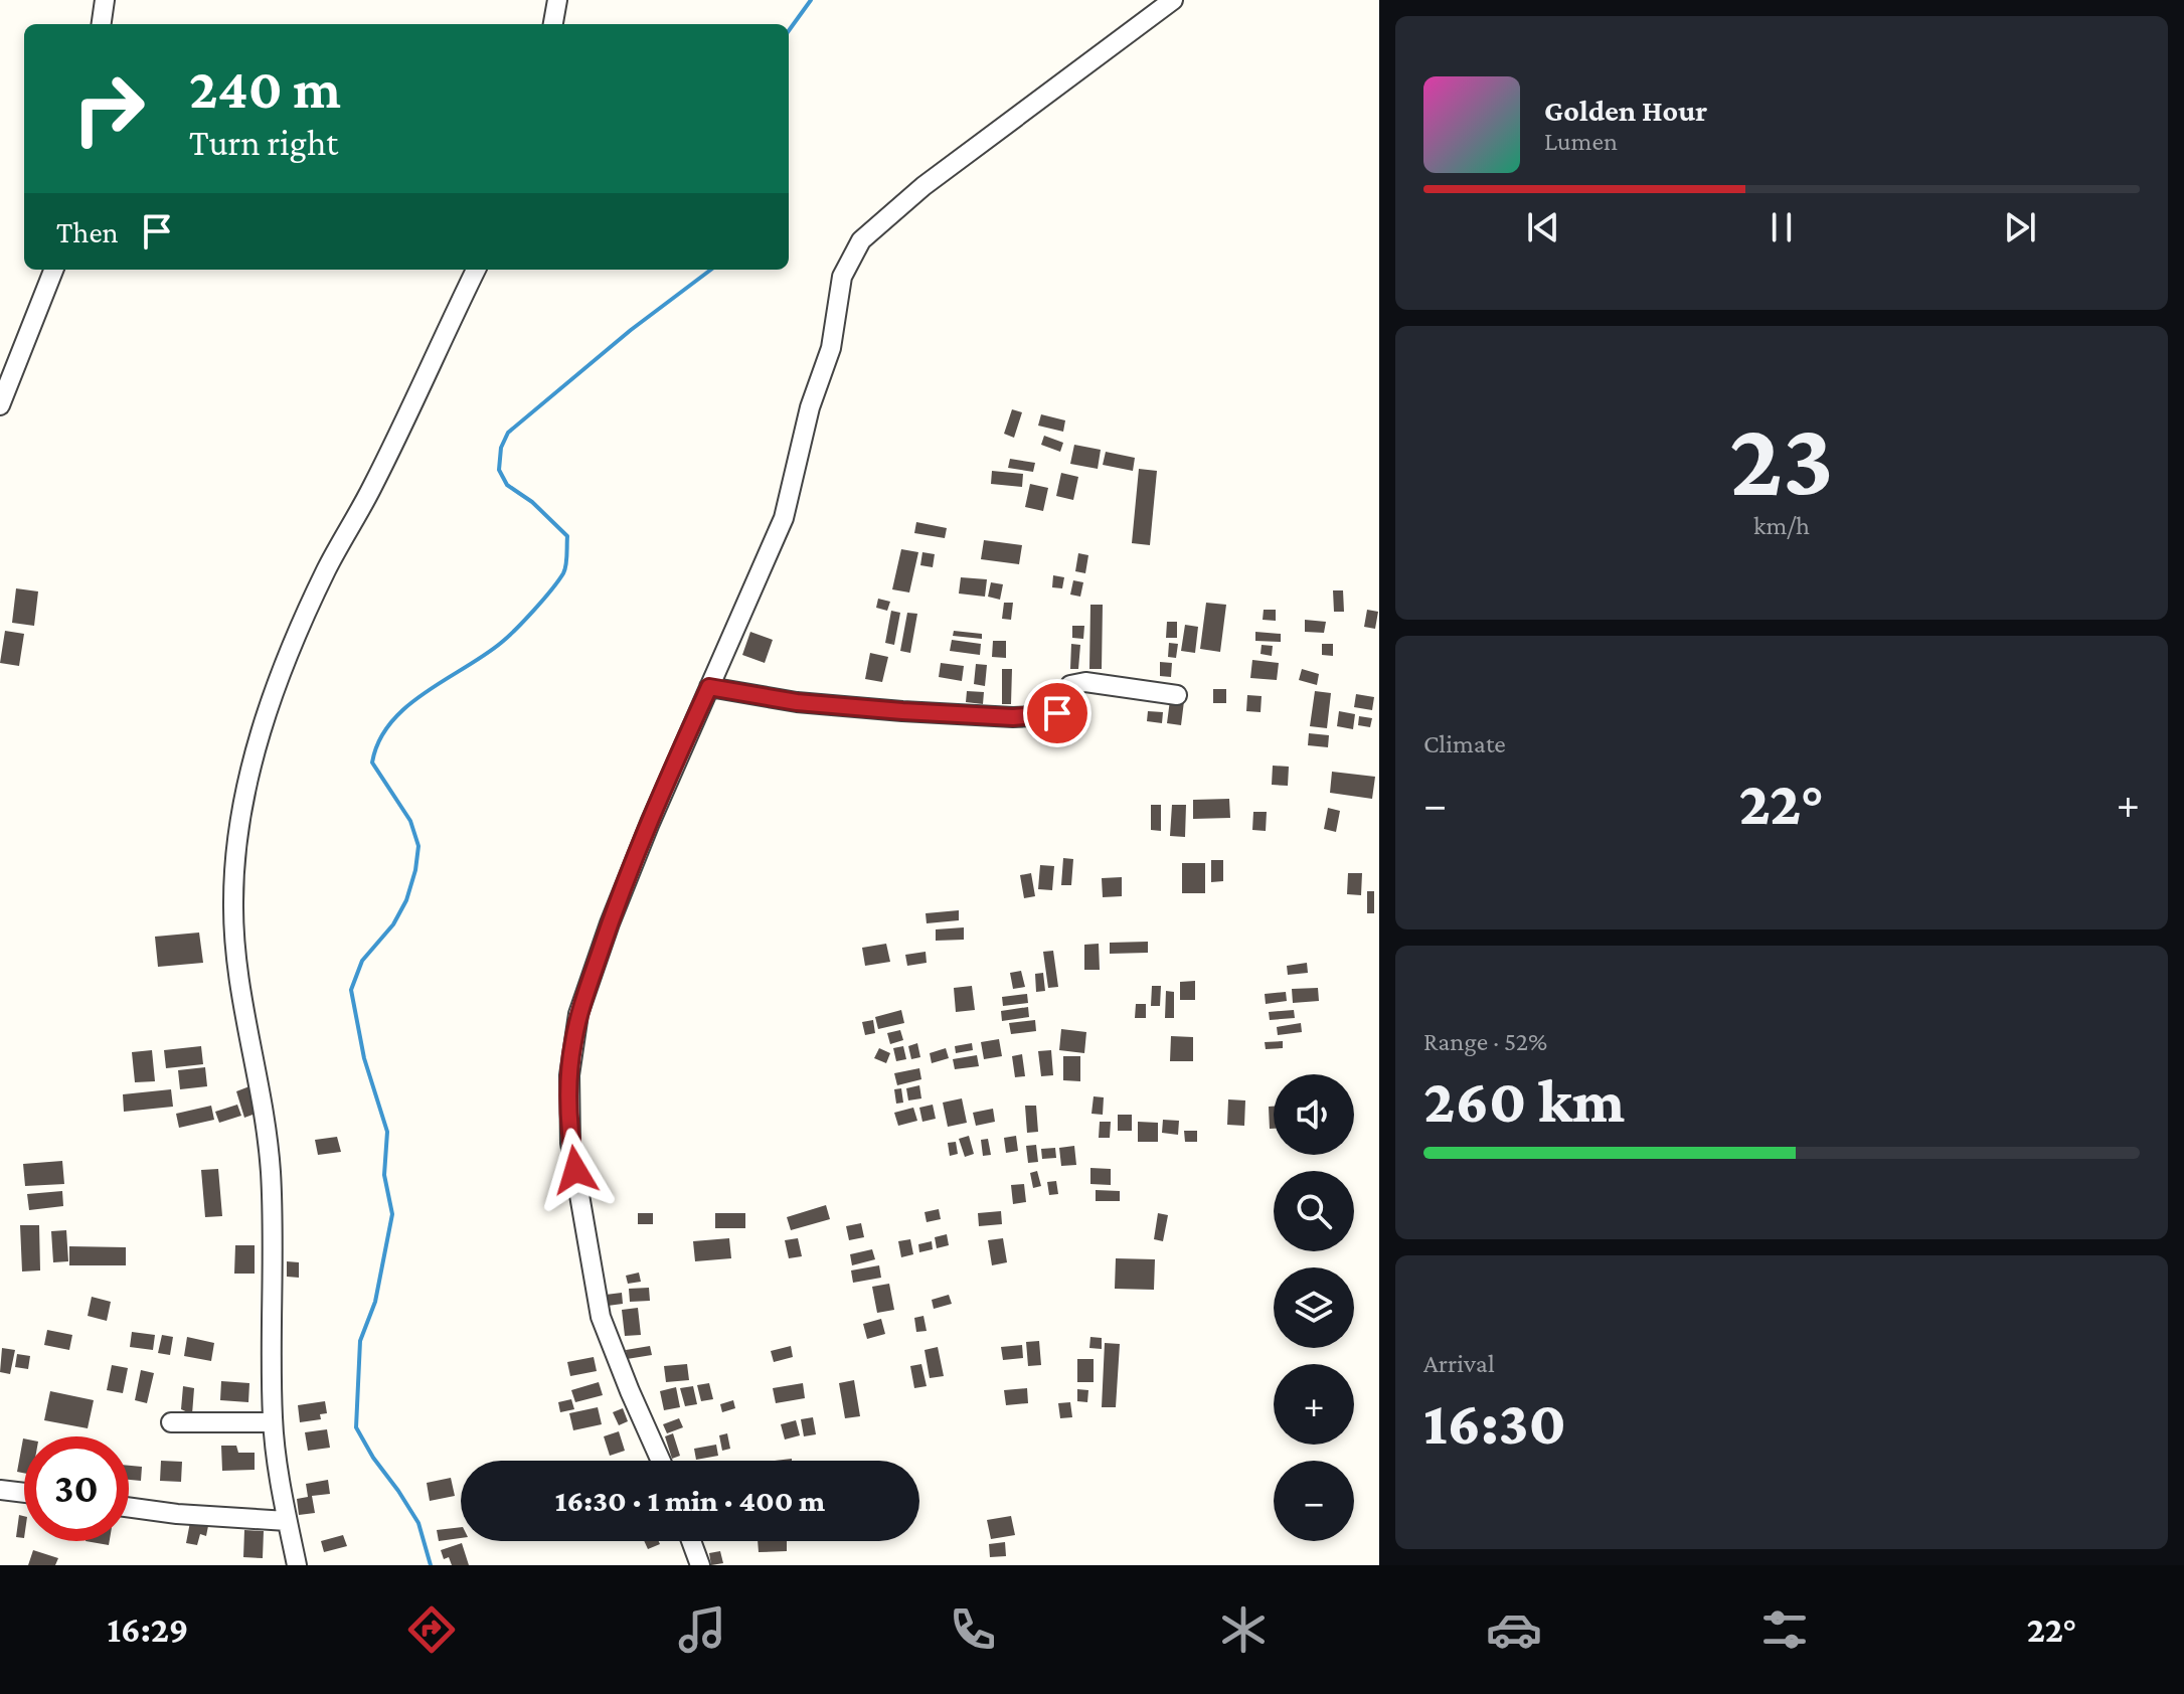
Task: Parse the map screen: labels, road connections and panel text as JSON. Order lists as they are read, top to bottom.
{
  "page": {
    "turn": ["240 m", "Turn right"],
    "song": ["Golden Hour", "Lumen"],
    "then": "Then",
    "tile": [
      ["23", "km/h"],
      "Climate",
      ["Range · 52%", "260 km"],
      ["Arrival", "16:30"]
    ],
    "heat": ["−", "22°", "+"],
    "map_buttons": ["+", "−"],
    "limit": "30",
    "trip": "16:30 · 1 min · 400 m",
    "tabs": ["16:29", "22°"]
  }
}
